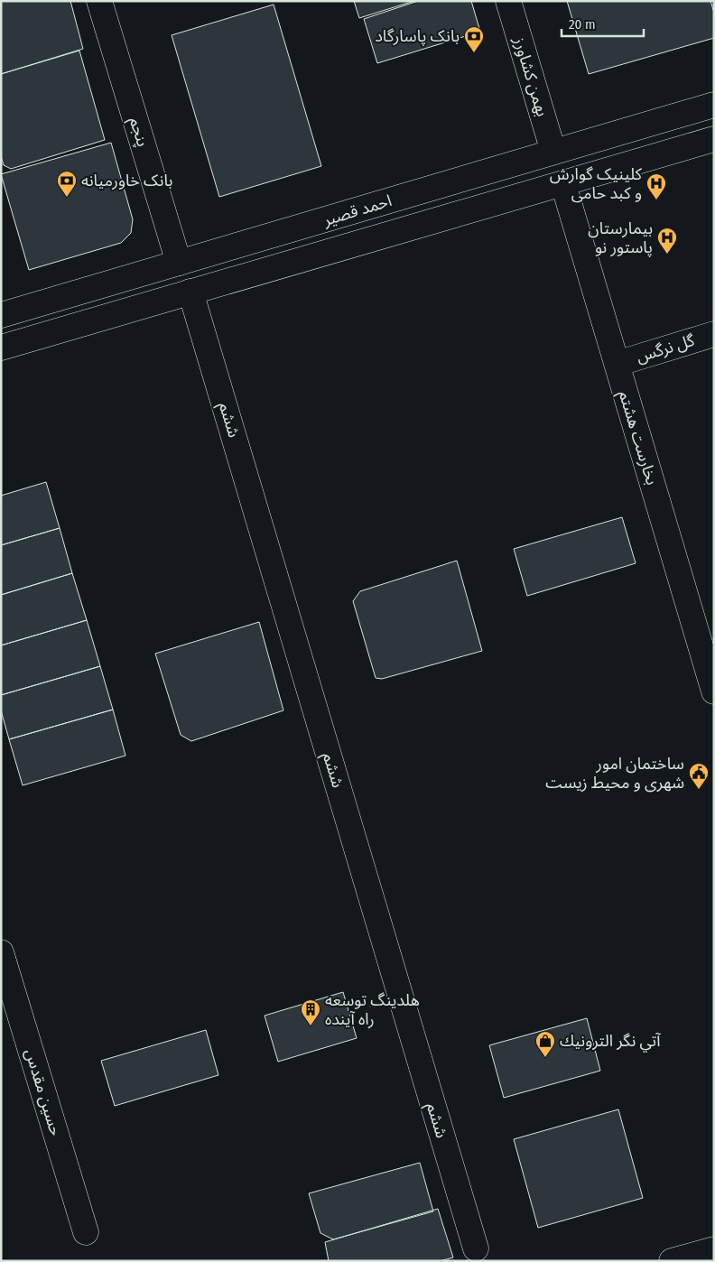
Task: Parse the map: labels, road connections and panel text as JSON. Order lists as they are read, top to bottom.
{
  "streets": {
    "street": [
      "بهمن کشاورز",
      "پنجم",
      "احمد قصیر",
      "گل نرگس",
      "ششم",
      "بخارست هشتم",
      "حسین مقدس"
    ]
  },
  "crossings": [
    ["بهمن کشاورز", "احمد قصیر"],
    ["بهمن کشاورز", "بخارست هشتم"],
    ["پنجم", "احمد قصیر"],
    ["احمد قصیر", "ششم"],
    ["احمد قصیر", "بخارست هشتم"],
    ["گل نرگس", "بخارست هشتم"]
  ],
  "places": {
    "bank": ["بانک پاسارگاد", "بانک خاورمیانه"],
    "hospital": ["کلینیک گوارش و کبد حامی", "بیمارستان پاستور نو"],
    "public building": ["ساختمان امور شهری و محیط زیست"],
    "building": ["هلدینگ توسعه راه آینده"],
    "shop": ["آتي نگر الترونيك"]
  },
  "scale_bar": "20 m"
}
